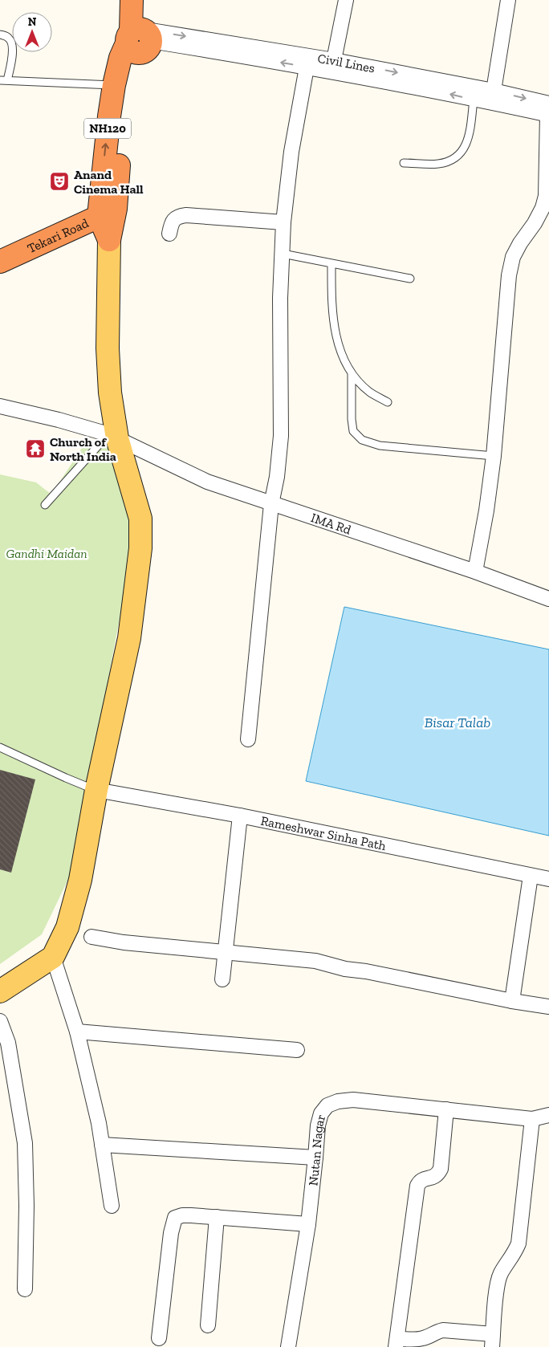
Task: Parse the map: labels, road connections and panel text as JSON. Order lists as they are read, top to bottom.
{
  "streets": {
    "highway": ["NH120", "Tekari Road"],
    "street": [
      "Civil Lines",
      "IMA Rd",
      "Rameshwar Sinha Path",
      "Nutan Nagar"
    ]
  },
  "crossings": [
    ["Civil Lines", "NH120"],
    ["NH120", "Tekari Road"]
  ],
  "water": ["Bisar Talab"],
  "parks": ["Gandhi Maidan"],
  "places": {
    "theatre": ["Anand Cinema Hall"],
    "temple": ["Church of North India"]
  },
  "north": "top"
}
